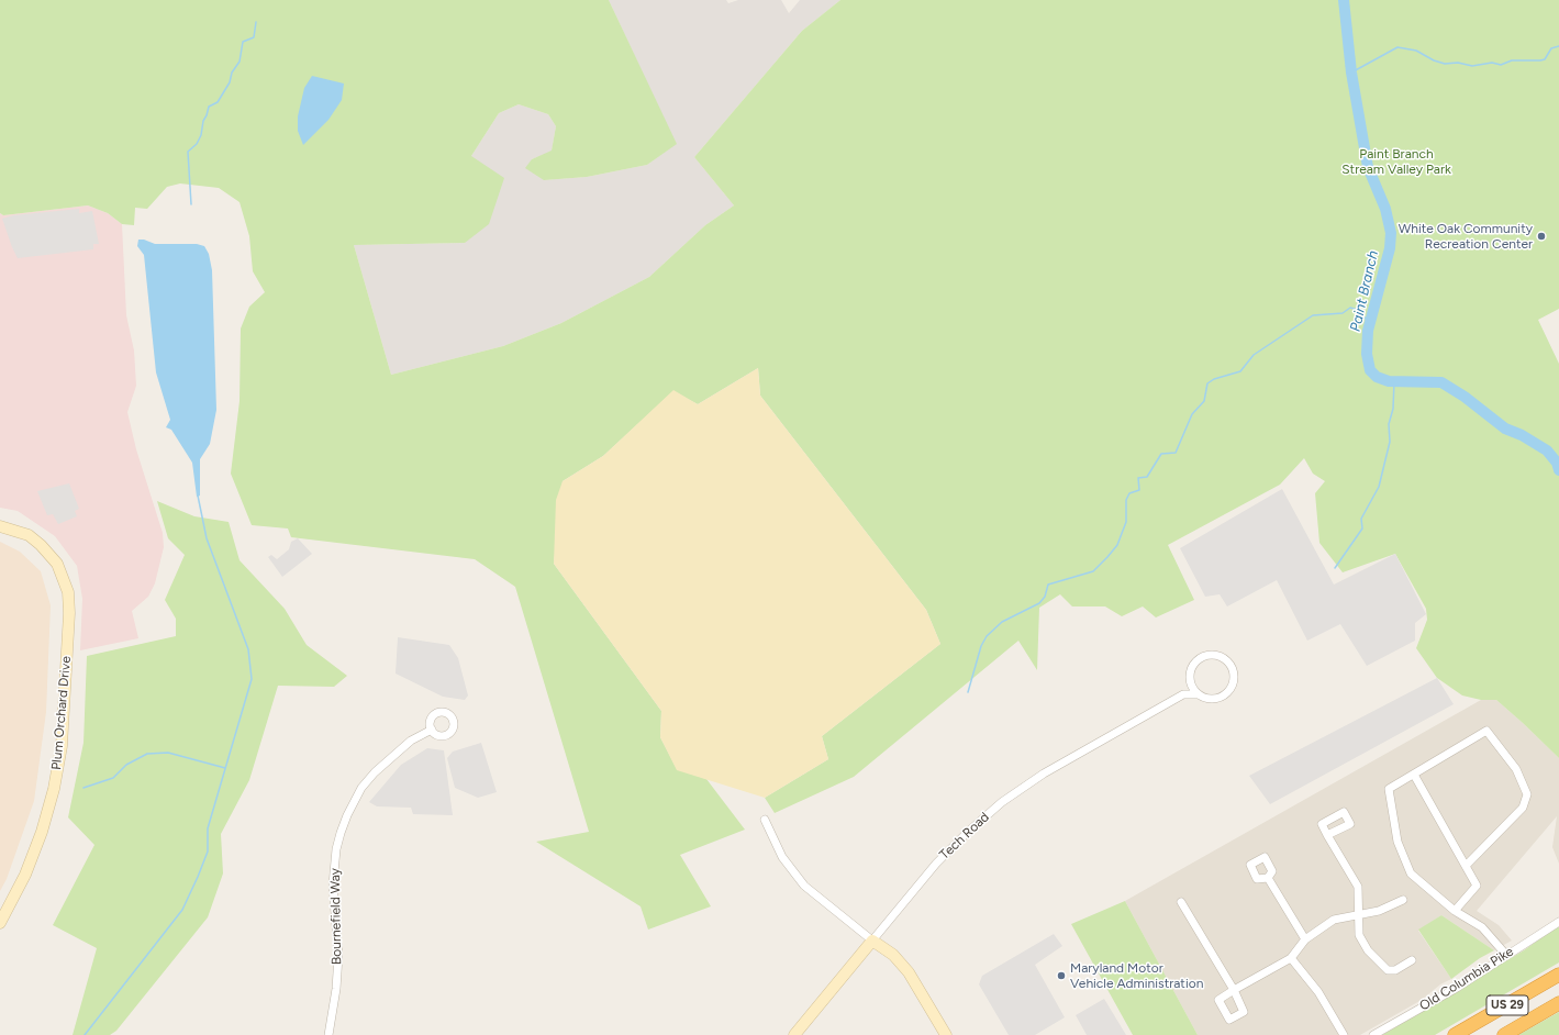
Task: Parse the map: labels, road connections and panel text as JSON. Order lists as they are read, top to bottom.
{
  "streets": {
    "highway": ["US 29"],
    "street": [
      "Plum Orchard Drive",
      "Tech Road",
      "Bournefield Way",
      "Old Columbia Pike"
    ]
  },
  "water": ["Paint Branch"],
  "parks": ["Paint Branch Stream Valley Park"],
  "places": ["White Oak Community Recreation Center", "Maryland Motor Vehicle Administration"]
}
